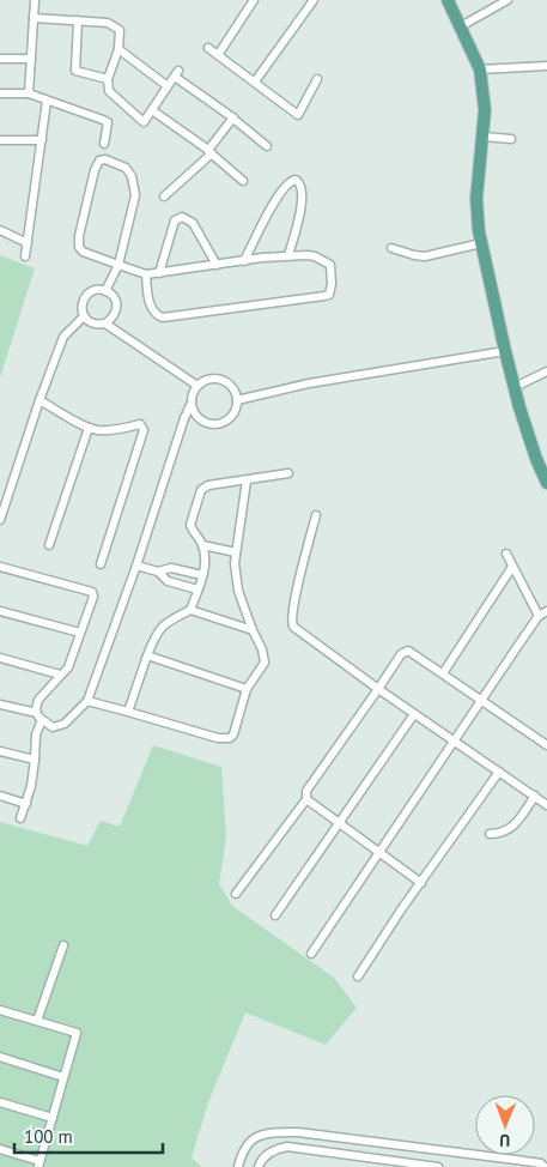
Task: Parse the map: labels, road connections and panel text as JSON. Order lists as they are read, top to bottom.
{
  "scale_bar": "100 m",
  "north": "bottom"
}
